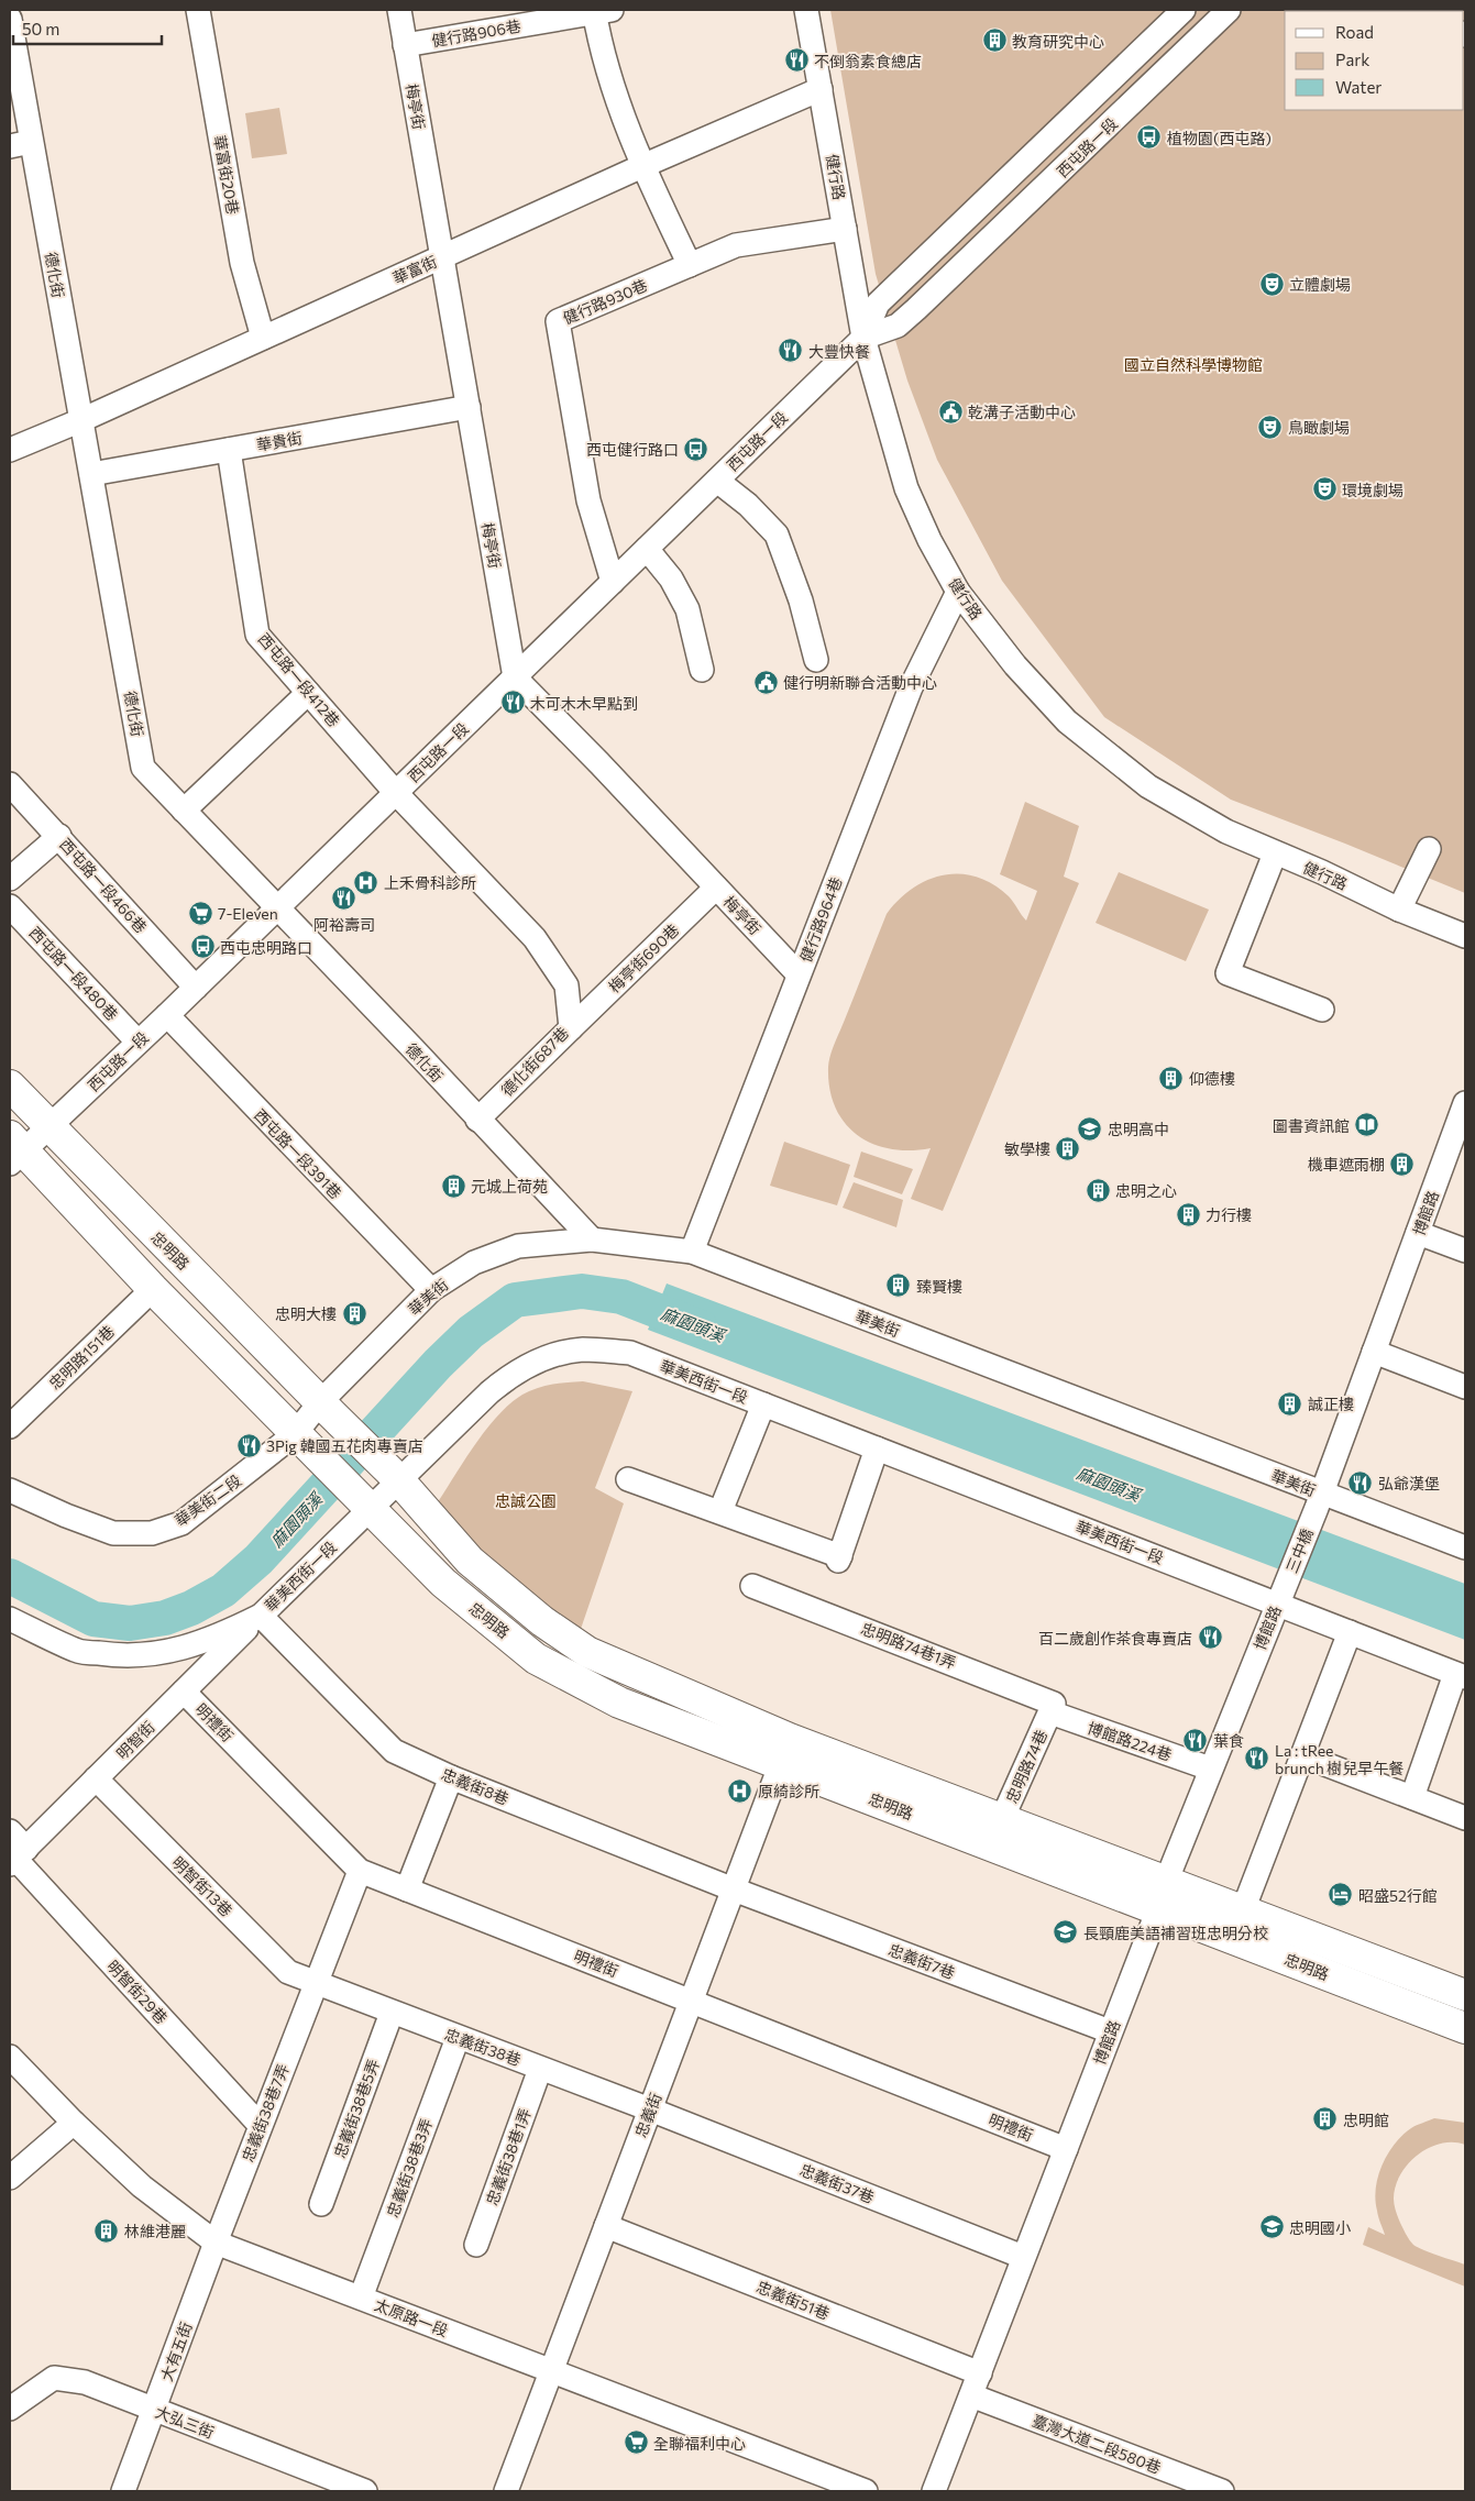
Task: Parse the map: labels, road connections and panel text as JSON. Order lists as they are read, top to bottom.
{
  "streets": {
    "main road": ["忠明路"],
    "street": [
      "健行路906巷",
      "梅亭街",
      "西屯路一段",
      "華富街20巷",
      "健行路",
      "華富街",
      "德化街",
      "健行路930巷",
      "華貴街",
      "西屯路一段412巷",
      "西屯路一段466巷",
      "健行路964巷",
      "梅亭街690巷",
      "西屯路一段480巷",
      "德化街687巷",
      "西屯路一段391巷",
      "博館路",
      "華美街",
      "忠明路151巷",
      "華美西街一段",
      "華美街二段",
      "三中橋",
      "忠明路74巷1弄",
      "明禮街",
      "明智街",
      "博館路224巷",
      "忠明路74巷",
      "忠義街8巷",
      "明智街13巷",
      "忠義街7巷",
      "明智街29巷",
      "忠義街38巷",
      "忠義街38巷5弄",
      "忠義街38巷7弄",
      "忠義街",
      "忠義街38巷1弄",
      "忠義街38巷3弄",
      "忠義街37巷",
      "忠義街51巷",
      "太原路一段",
      "大有五街",
      "大弘三街",
      "臺灣大道二段580巷"
    ]
  },
  "crossings": [
    ["健行路906巷", "梅亭街"],
    ["梅亭街", "西屯路一段"],
    ["梅亭街", "華富街"],
    ["梅亭街", "華貴街"],
    ["梅亭街", "健行路964巷"],
    ["梅亭街", "梅亭街690巷"],
    ["西屯路一段", "健行路"],
    ["西屯路一段", "德化街"],
    ["西屯路一段", "健行路930巷"],
    ["西屯路一段", "西屯路一段412巷"],
    ["西屯路一段", "西屯路一段466巷"],
    ["西屯路一段", "西屯路一段480巷"],
    ["西屯路一段", "西屯路一段391巷"],
    ["西屯路一段", "忠明路"],
    ["華富街20巷", "華富街"],
    ["健行路", "華富街"],
    ["健行路", "健行路930巷"],
    ["健行路", "健行路964巷"],
    ["華富街", "德化街"],
    ["德化街", "華貴街"],
    ["德化街", "德化街687巷"],
    ["德化街", "華美街"],
    ["華貴街", "西屯路一段412巷"],
    ["西屯路一段412巷", "德化街687巷"],
    ["健行路964巷", "華美街"],
    ["梅亭街690巷", "德化街687巷"],
    ["西屯路一段391巷", "華美街"],
    ["博館路", "忠明路"],
    ["博館路", "華美街"],
    ["博館路", "華美西街一段"],
    ["博館路", "三中橋"],
    ["博館路", "明禮街"],
    ["博館路", "博館路224巷"],
    ["博館路", "忠義街7巷"],
    ["博館路", "忠義街37巷"],
    ["博館路", "忠義街51巷"],
    ["博館路", "臺灣大道二段580巷"],
    ["忠明路", "華美街"],
    ["忠明路", "華美西街一段"],
    ["忠明路", "華美街二段"],
    ["忠明路", "忠明路74巷"],
    ["忠明路", "忠義街"],
    ["華美街", "華美街二段"],
    ["華美街", "三中橋"],
    ["華美西街一段", "三中橋"],
    ["華美西街一段", "明智街"],
    ["華美西街一段", "忠義街8巷"],
    ["忠明路74巷1弄", "博館路224巷"],
    ["忠明路74巷1弄", "忠明路74巷"],
    ["明禮街", "明智街"],
    ["明禮街", "忠義街38巷7弄"],
    ["明禮街", "忠義街"],
    ["明智街", "忠義街8巷"],
    ["明智街", "明智街13巷"],
    ["明智街", "明智街29巷"],
    ["博館路224巷", "忠明路74巷"],
    ["忠義街8巷", "忠義街7巷"],
    ["忠義街8巷", "忠義街"],
    ["明智街13巷", "忠義街38巷"],
    ["明智街13巷", "忠義街38巷7弄"],
    ["忠義街7巷", "忠義街"],
    ["明智街29巷", "忠義街38巷7弄"],
    ["忠義街38巷", "忠義街38巷5弄"],
    ["忠義街38巷", "忠義街38巷7弄"],
    ["忠義街38巷", "忠義街"],
    ["忠義街38巷", "忠義街38巷1弄"],
    ["忠義街38巷", "忠義街38巷3弄"],
    ["忠義街38巷", "忠義街37巷"],
    ["忠義街38巷7弄", "太原路一段"],
    ["忠義街38巷7弄", "大有五街"],
    ["忠義街", "忠義街37巷"],
    ["忠義街", "忠義街51巷"],
    ["忠義街", "太原路一段"],
    ["忠義街38巷3弄", "太原路一段"],
    ["太原路一段", "大有五街"],
    ["大有五街", "大弘三街"]
  ],
  "water": ["麻園頭溪"],
  "parks": ["國立自然科學博物館", "忠誠公園"],
  "places": {
    "building": [
      "教育研究中心",
      "仰德樓",
      "敏學樓",
      "機車遮雨棚",
      "元城上荷苑",
      "忠明之心",
      "力行樓",
      "臻賢樓",
      "忠明大樓",
      "誠正樓",
      "忠明館",
      "林維港麗"
    ],
    "restaurant": [
      "不倒翁素食總店",
      "大豐快餐",
      "木可木木早點到",
      "阿裕壽司",
      "3Pig 韓國五花肉專賣店",
      "弘爺漢堡",
      "百二歲創作茶食專賣店",
      "葉食",
      "La : tRee brunch 樹兒早午餐"
    ],
    "bus stop": ["植物園(西屯路)", "西屯健行路口", "西屯忠明路口"],
    "theatre": ["立體劇場", "鳥瞰劇場", "環境劇場"],
    "public building": ["乾溝子活動中心", "健行明新聯合活動中心"],
    "hospital": ["上禾骨科診所", "原綺診所"],
    "supermarket": ["7-Eleven", "全聯福利中心"],
    "library": ["圖書資訊館"],
    "school or university": ["忠明高中", "長頸鹿美語補習班忠明分校", "忠明國小"],
    "hotel": ["昭盛52行館"]
  },
  "legend": ["Road", "Park", "Water"],
  "scale_bar": "50 m"
}
